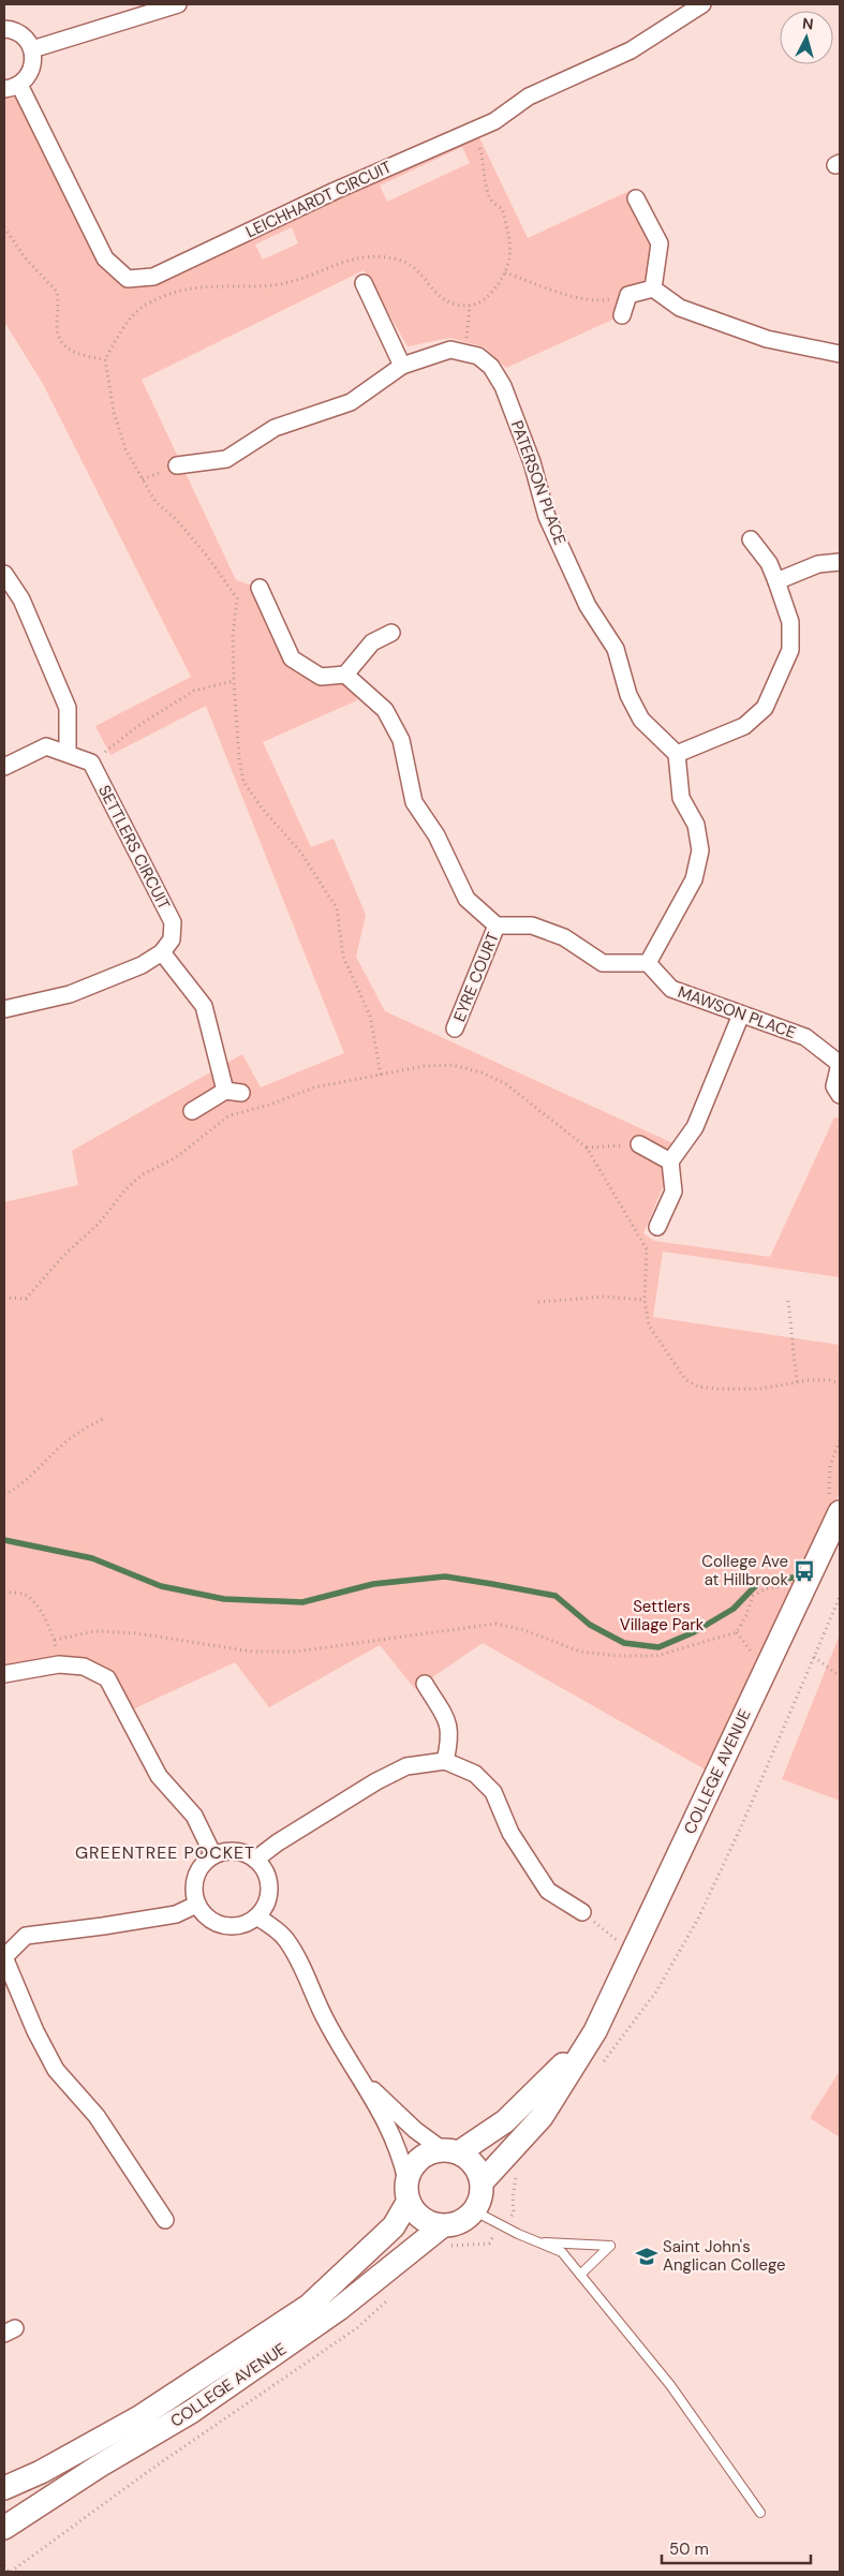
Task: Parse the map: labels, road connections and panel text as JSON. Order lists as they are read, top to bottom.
{
  "streets": {
    "street": [
      "LEICHHARDT CIRCUIT",
      "PATERSON PLACE",
      "SETTLERS CIRCUIT",
      "EYRE COURT",
      "MAWSON PLACE",
      "COLLEGE AVENUE"
    ]
  },
  "districts": ["GREENTREE POCKET"],
  "parks": ["Settlers Village Park"],
  "places": {
    "bus stop": ["College Ave at Hillbrook"],
    "school or university": ["Saint John's Anglican College"]
  },
  "scale_bar": "50 m",
  "north": "top"
}
